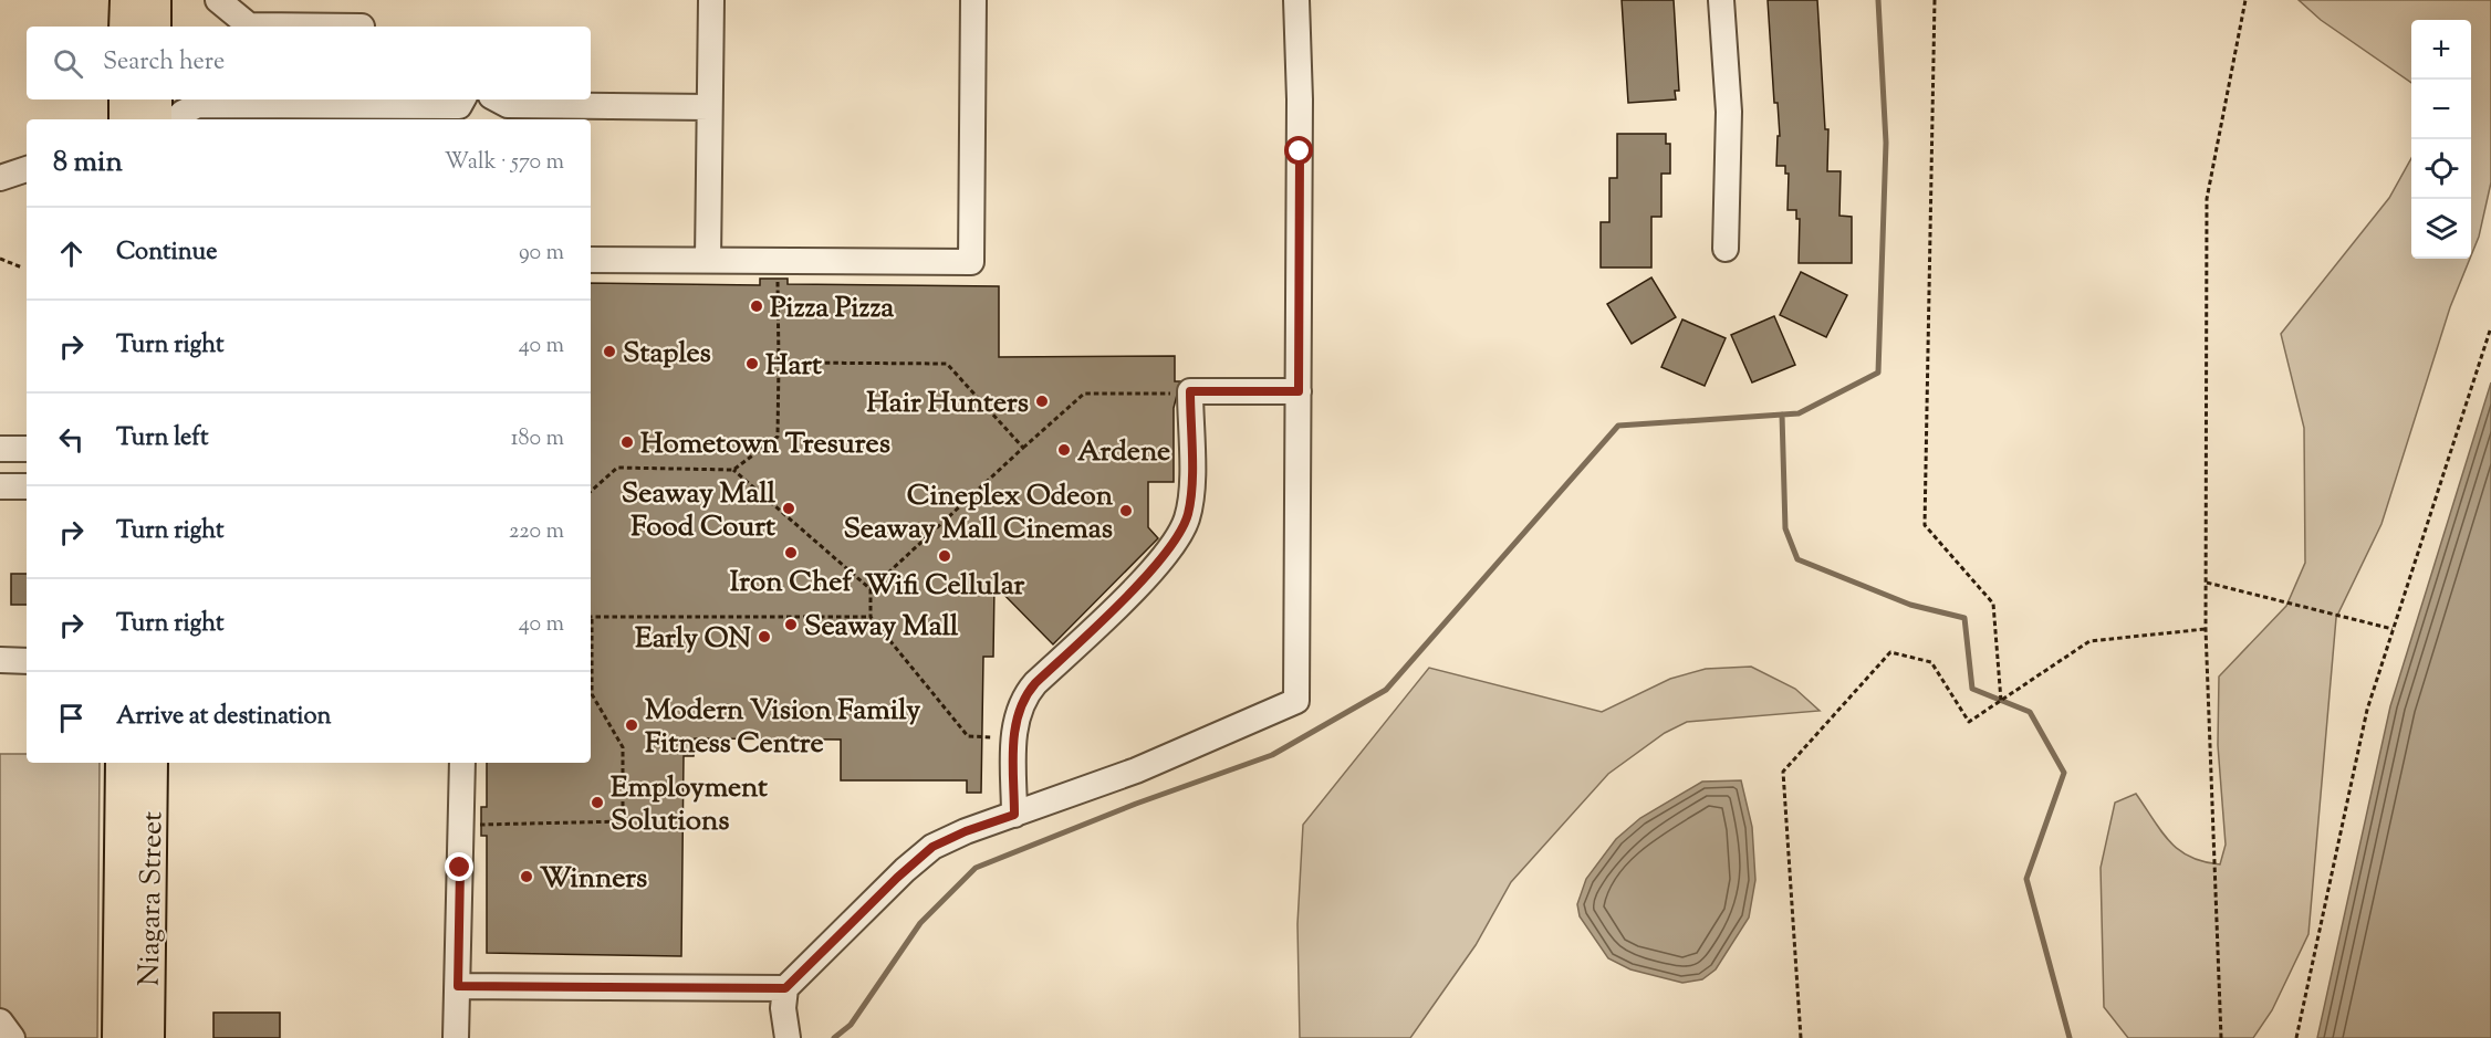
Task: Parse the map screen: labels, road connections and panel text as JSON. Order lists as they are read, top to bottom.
{
  "streets": {
    "main road": ["Niagara Street"]
  },
  "places": [
    "Pizza Pizza",
    "Staples",
    "Hart",
    "Hair Hunters",
    "Hometown Tresures",
    "Ardene",
    "Seaway Mall Food Court",
    "Cineplex Odeon Seaway Mall Cinemas",
    "Iron Chef",
    "Wifi Cellular",
    "Seaway Mall",
    "Early ON",
    "Modern Vision Family Fitness Centre",
    "Employment Solutions",
    "Winners"
  ],
  "page": {
    "map_buttons": ["+", "−"],
    "search": "Search here",
    "heading": ["8 min", "Walk · 570 m"],
    "list": [
      ["Continue", "90 m"],
      ["Turn right", "40 m"],
      ["Turn left", "180 m"],
      ["Turn right", "220 m"],
      ["Turn right", "40 m"],
      "Arrive at destination"
    ]
  }
}
